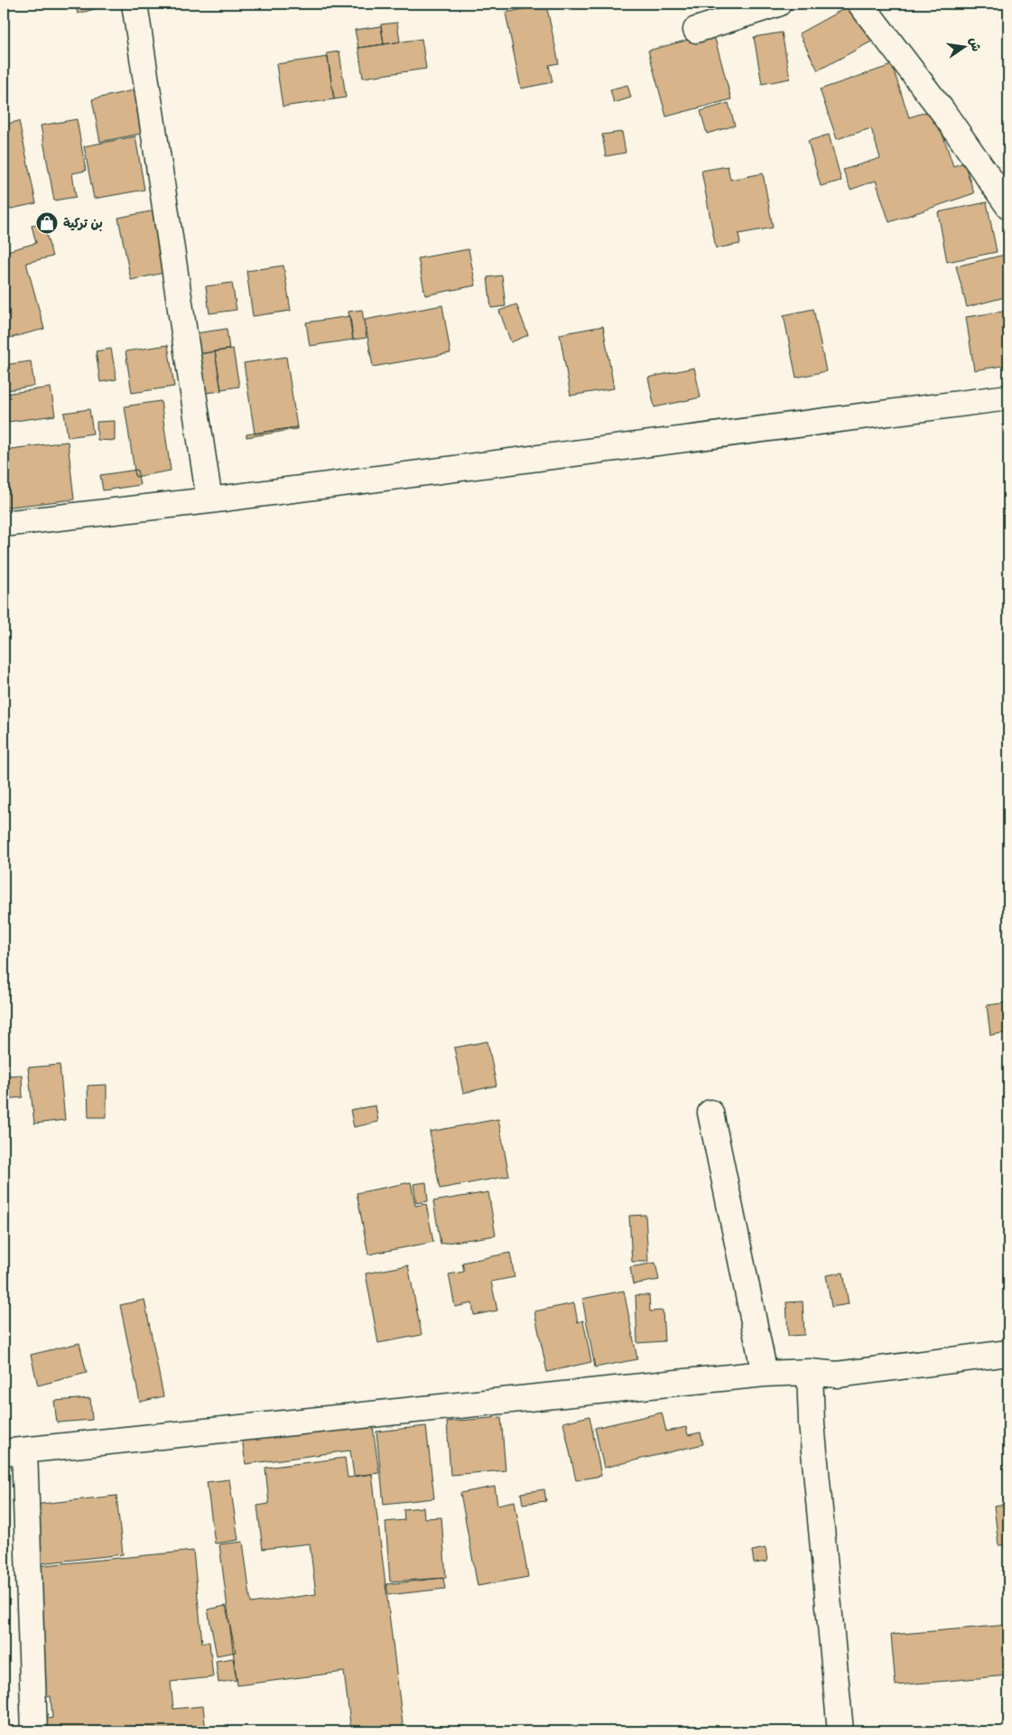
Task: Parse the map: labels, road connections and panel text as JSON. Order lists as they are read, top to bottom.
{
  "places": {
    "shop": ["بن تركية"]
  },
  "north": "right"
}
